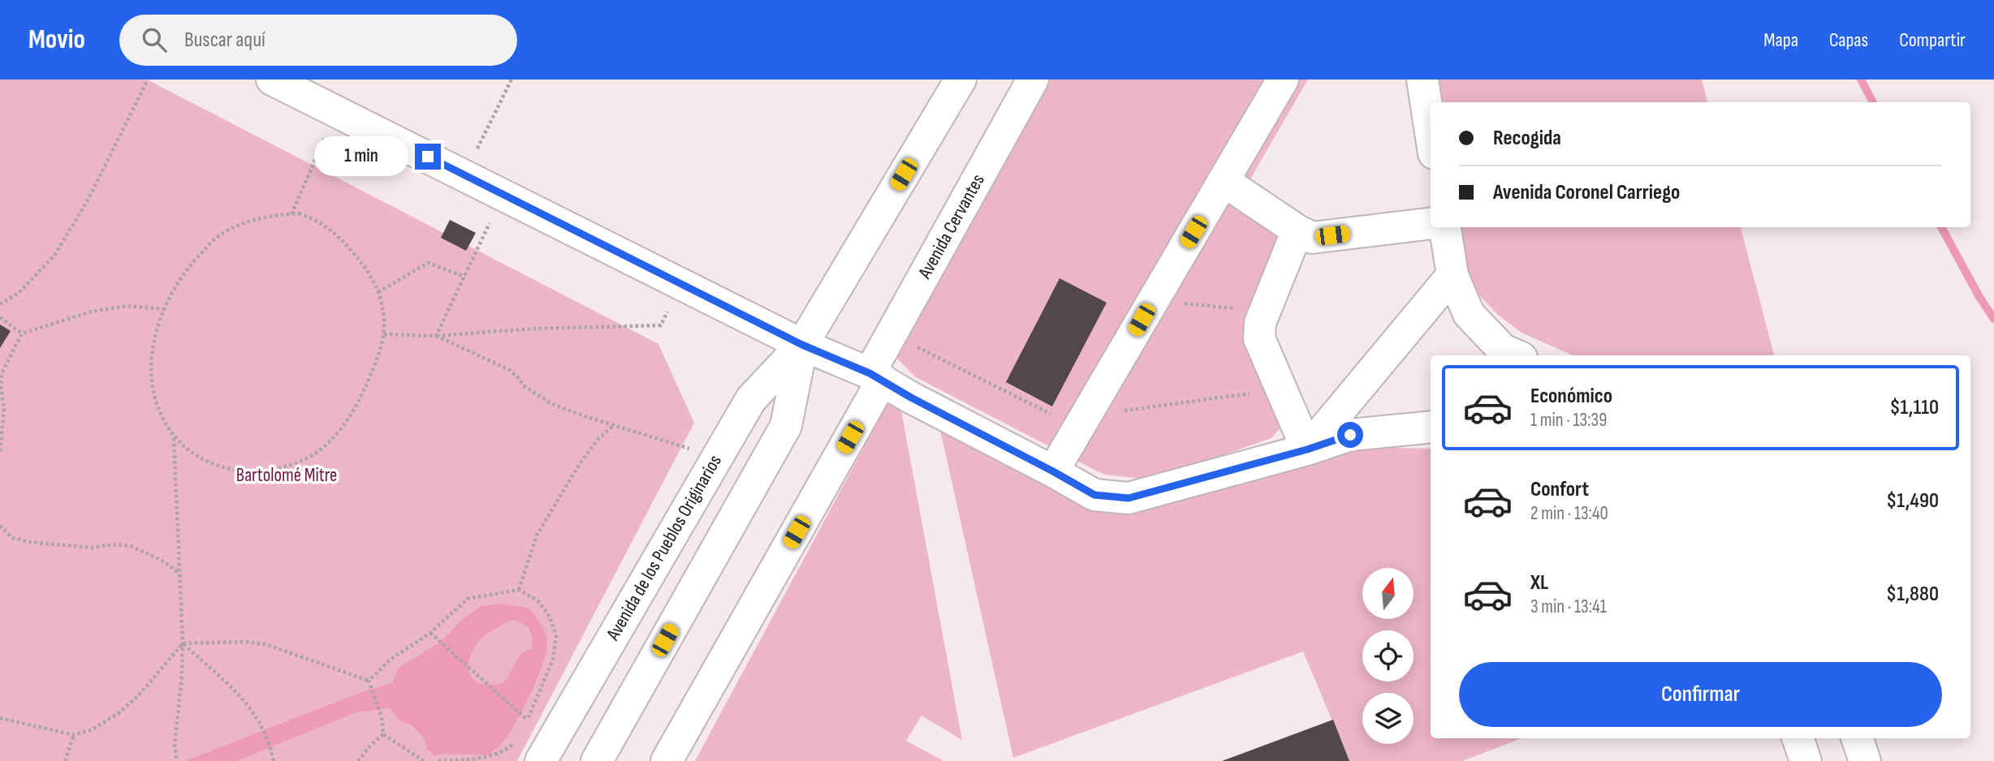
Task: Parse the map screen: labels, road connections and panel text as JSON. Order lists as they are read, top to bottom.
{
  "streets": {
    "street": ["Avenida Cervantes", "Avenida de los Pueblos Originarios"]
  },
  "parks": ["Bartolomé Mitre"],
  "north": "top",
  "page": {
    "header": "Movio",
    "search": "Buscar aquí",
    "nav": ["Mapa", "Capas", "Compartir"],
    "banner": ["Recogida", "Avenida Coronel Carriego"],
    "bubble": "1 min",
    "list": [
      {
        "name": "Económico",
        "note": "1 min · 13:39",
        "value": "$1,110"
      },
      {
        "name": "Confort",
        "note": "2 min · 13:40",
        "value": "$1,490"
      },
      {
        "name": "XL",
        "note": "3 min · 13:41",
        "value": "$1,880"
      }
    ],
    "buttons": "Confirmar"
  }
}
